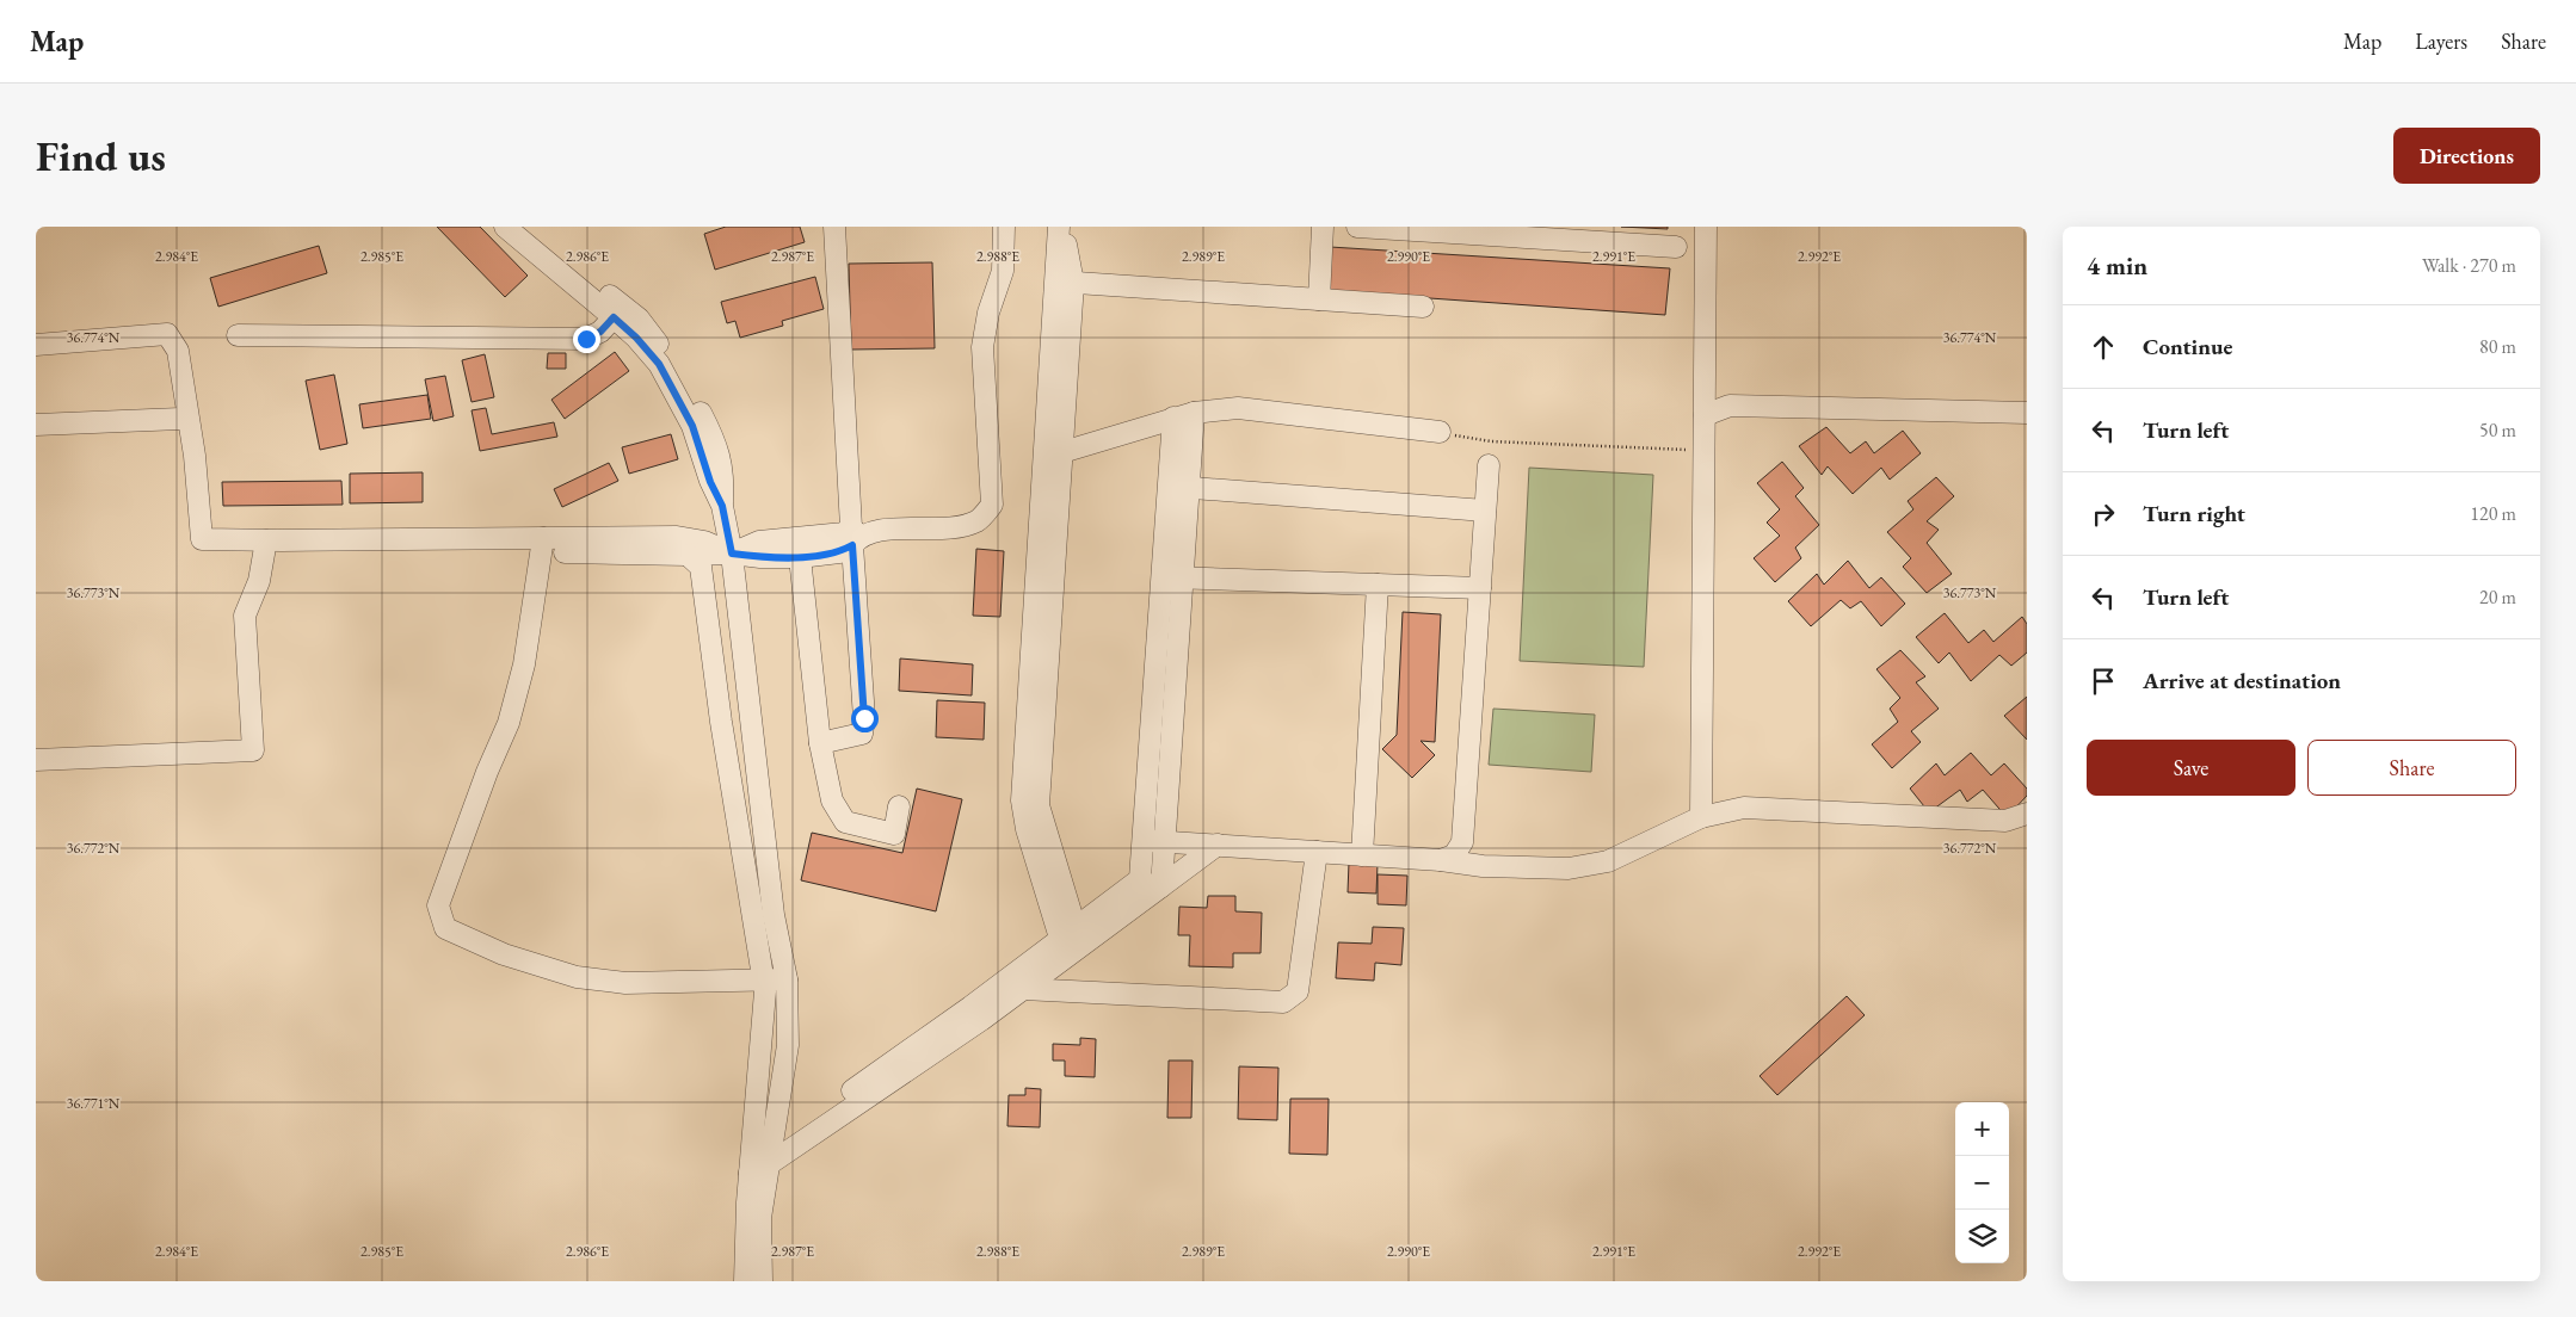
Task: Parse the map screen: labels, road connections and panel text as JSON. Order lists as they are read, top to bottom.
{
  "page": {
    "header": "Map",
    "nav": ["Map", "Layers", "Share"],
    "buttons": [
      "Directions",
      ["Save", "Share"]
    ],
    "title": "Find us",
    "heading": ["4 min", "Walk · 270 m"],
    "list": [
      ["Continue", "80 m"],
      ["Turn left", "50 m"],
      ["Turn right", "120 m"],
      ["Turn left", "20 m"],
      "Arrive at destination"
    ],
    "map_buttons": ["+", "−"]
  },
  "coordinates": [
    "2.984°E",
    "2.985°E",
    "2.986°E",
    "2.987°E",
    "2.988°E",
    "2.989°E",
    "2.990°E",
    "2.991°E",
    "2.992°E",
    "36.774°N",
    "36.773°N",
    "36.772°N",
    "36.771°N"
  ]
}
